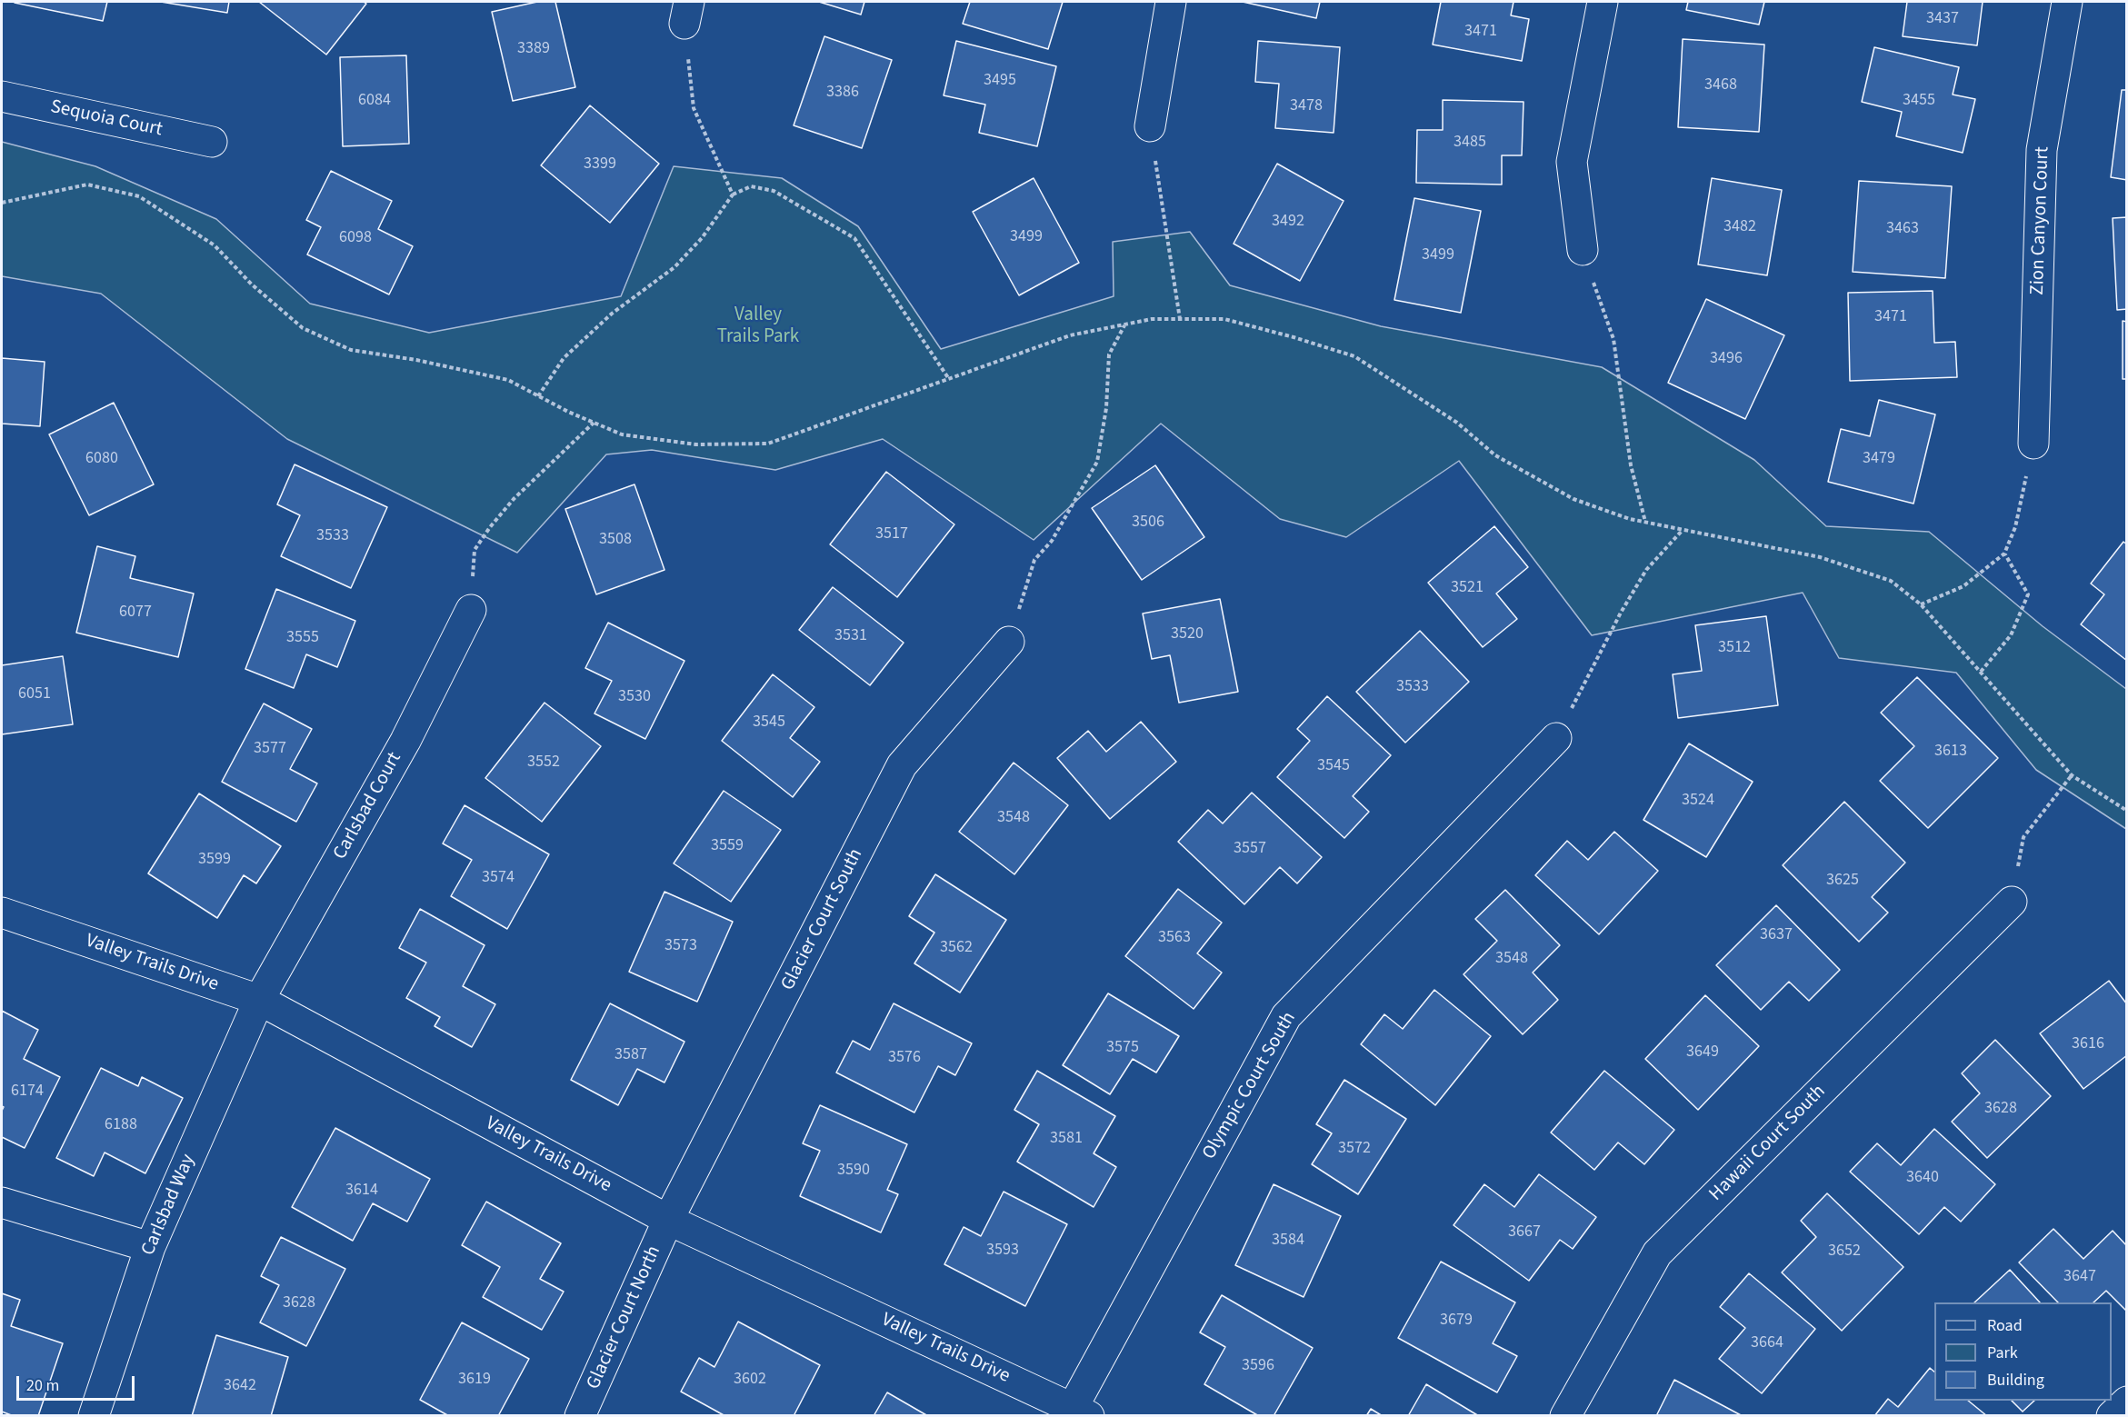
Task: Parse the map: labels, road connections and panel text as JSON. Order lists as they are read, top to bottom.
{
  "streets": {
    "street": [
      "Sequoia Court",
      "Zion Canyon Court",
      "Carlsbad Court",
      "Glacier Court South",
      "Valley Trails Drive",
      "Olympic Court South",
      "Hawaii Court South",
      "Carlsbad Way",
      "Glacier Court North"
    ]
  },
  "crossings": [
    ["Carlsbad Court", "Valley Trails Drive"],
    ["Carlsbad Court", "Carlsbad Way"],
    ["Glacier Court South", "Valley Trails Drive"],
    ["Glacier Court South", "Glacier Court North"],
    ["Valley Trails Drive", "Olympic Court South"],
    ["Valley Trails Drive", "Carlsbad Way"],
    ["Valley Trails Drive", "Glacier Court North"]
  ],
  "parks": ["Valley Trails Park"],
  "house_numbers": [
    "3437",
    "3471",
    "3389",
    "3495",
    "3468",
    "3386",
    "6084",
    "3455",
    "3478",
    "3485",
    "3399",
    "3492",
    "3482",
    "3463",
    "3499",
    "6098",
    "3499",
    "3471",
    "3496",
    "6080",
    "3479",
    "3506",
    "3517",
    "3533",
    "3508",
    "3521",
    "6077",
    "3520",
    "3531",
    "3555",
    "3512",
    "3533",
    "6051",
    "3530",
    "3545",
    "3577",
    "3613",
    "3552",
    "3545",
    "3524",
    "3548",
    "3559",
    "3557",
    "3599",
    "3574",
    "3625",
    "3637",
    "3563",
    "3573",
    "3562",
    "3548",
    "3616",
    "3575",
    "3649",
    "3587",
    "3576",
    "6174",
    "3628",
    "6188",
    "3581",
    "3572",
    "3590",
    "3640",
    "3614",
    "3667",
    "3584",
    "3593",
    "3652",
    "3647",
    "3628",
    "3679",
    "3664",
    "3596",
    "3619",
    "3602",
    "3642"
  ],
  "legend": ["Road", "Park", "Building"],
  "scale_bar": "20 m"
}
